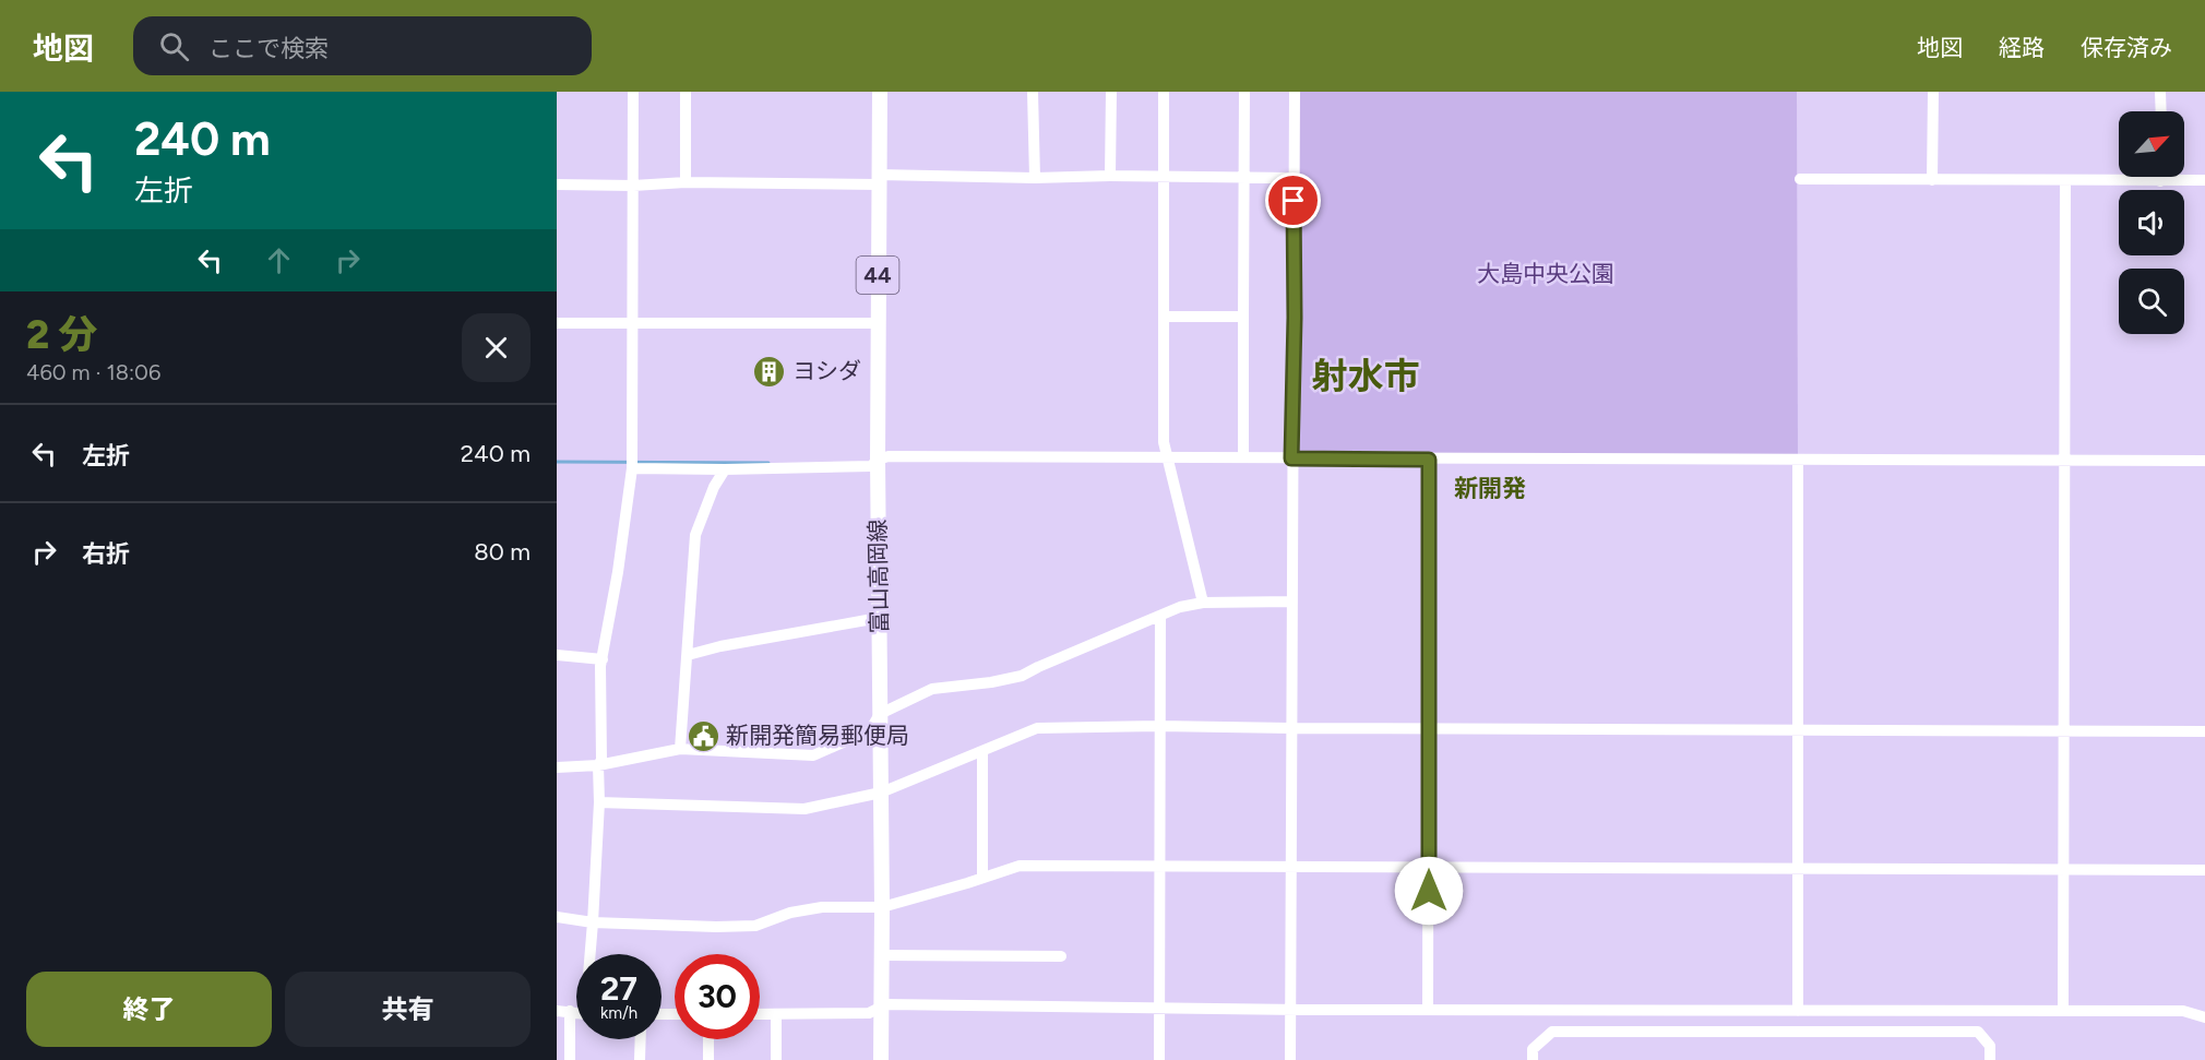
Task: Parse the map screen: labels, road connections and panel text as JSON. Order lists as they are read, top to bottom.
{
  "streets": {
    "main road": ["44", "富山高岡線"]
  },
  "districts": ["射水市", "新開発"],
  "parks": ["大島中央公園"],
  "places": {
    "building": ["ヨシダ"],
    "public building": ["新開発簡易郵便局"]
  },
  "north": "top right",
  "page": {
    "header": "地図",
    "search": "ここで検索",
    "nav": ["地図", "経路", "保存済み"],
    "turn": ["240 m", "左折"],
    "heading": ["2 分", "460 m · 18:06"],
    "list": [
      {
        "name": "左折",
        "value": "240 m"
      },
      {
        "name": "右折",
        "value": "80 m"
      }
    ],
    "speed": "27 km/h",
    "limit": "30",
    "buttons": ["終了", "共有"]
  }
}
